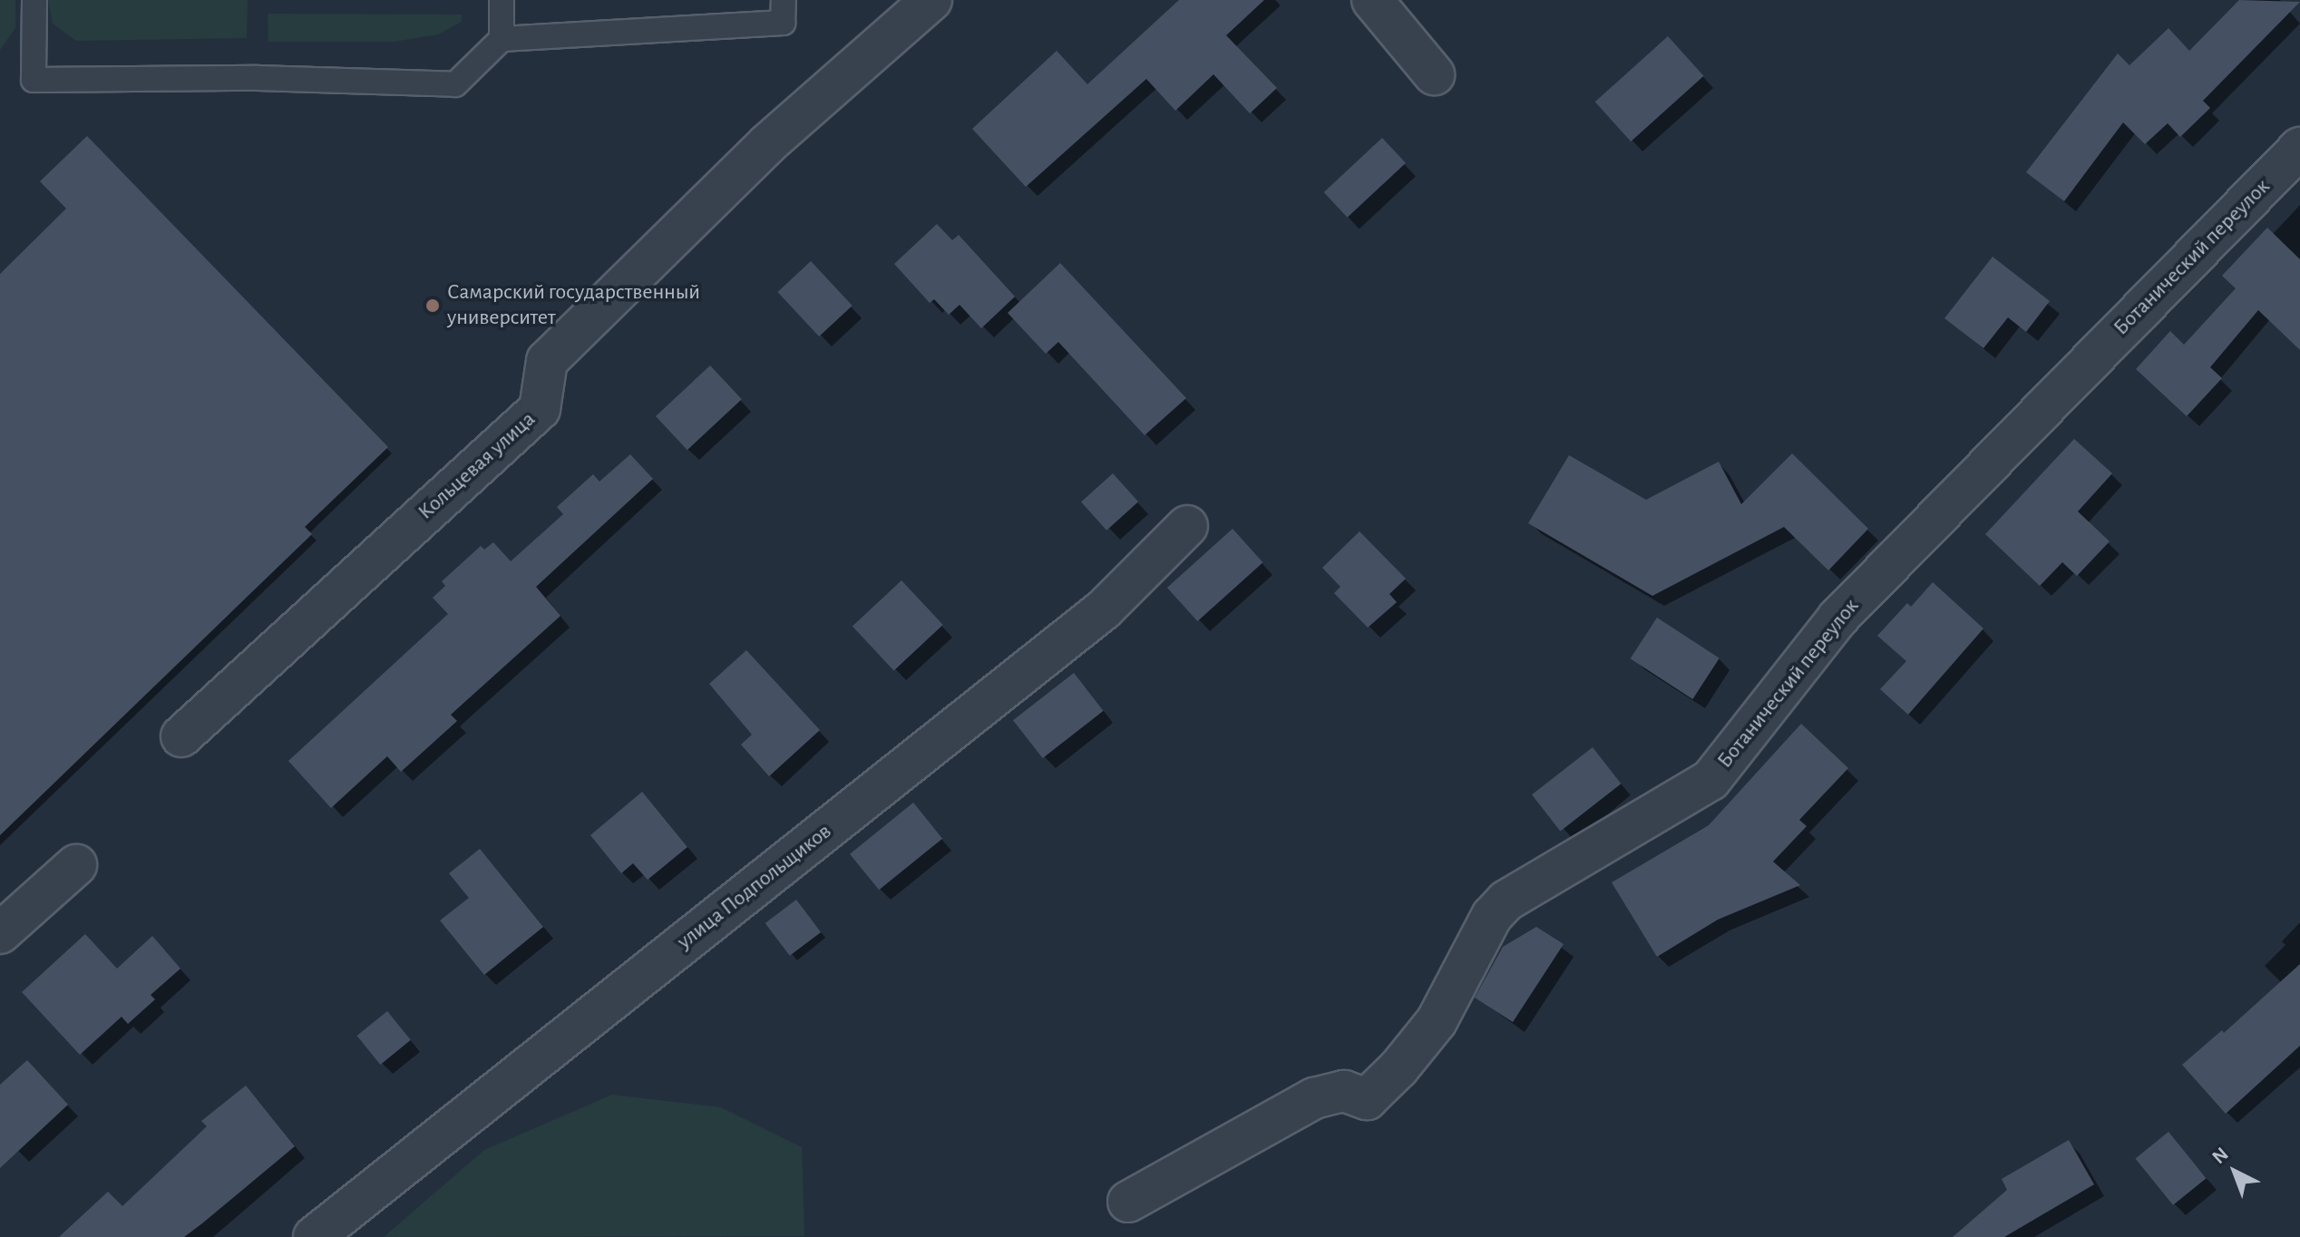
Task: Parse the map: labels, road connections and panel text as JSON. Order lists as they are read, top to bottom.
{
  "streets": {
    "street": ["Ботанический переулок", "Кольцевая улица", "улица Подпольщиков"]
  },
  "places": ["Самарский государственный университет"],
  "north": "top left"
}
